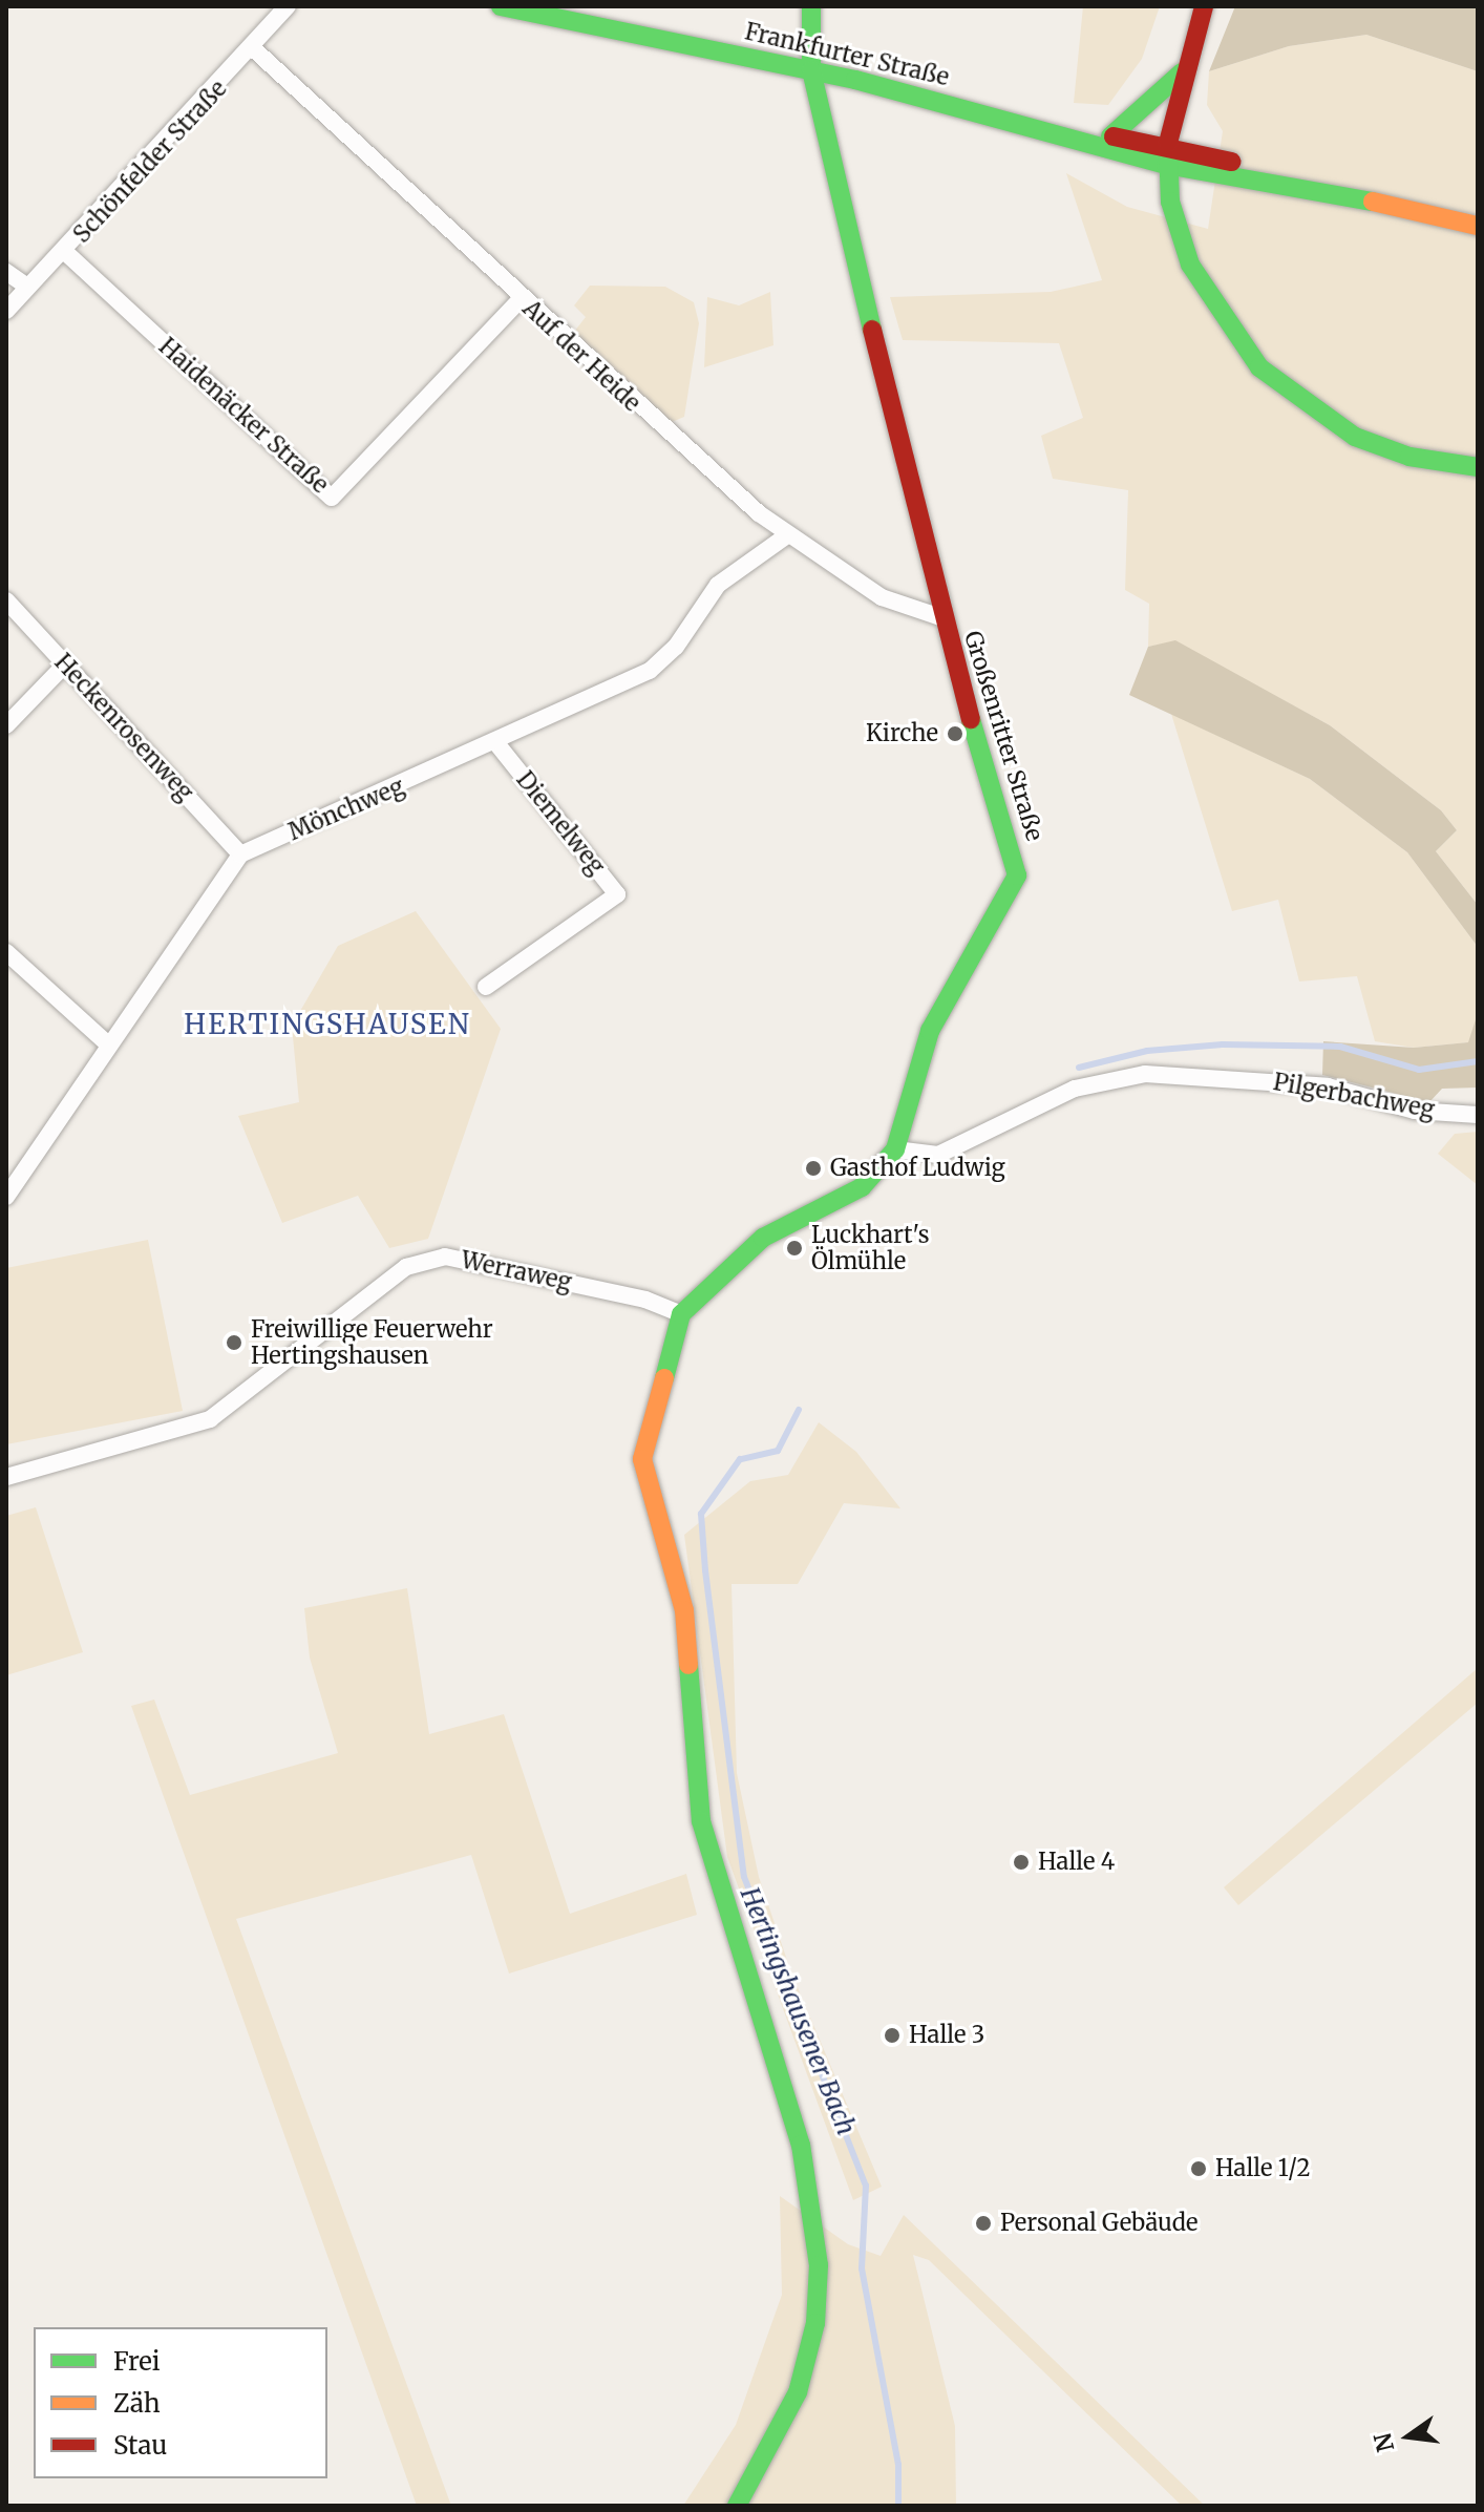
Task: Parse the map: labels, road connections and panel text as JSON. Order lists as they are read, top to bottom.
{
  "streets": {
    "main road": ["Frankfurter Straße", "Großenritter Straße"],
    "street": [
      "Schönfelder Straße",
      "Auf der Heide",
      "Haidenäcker Straße",
      "Heckenrosenweg",
      "Mönchweg",
      "Diemelweg",
      "Pilgerbachweg",
      "Werraweg"
    ]
  },
  "crossings": [
    ["Frankfurter Straße", "Großenritter Straße"],
    ["Schönfelder Straße", "Auf der Heide"],
    ["Schönfelder Straße", "Haidenäcker Straße"],
    ["Auf der Heide", "Haidenäcker Straße"],
    ["Auf der Heide", "Großenritter Straße"],
    ["Auf der Heide", "Mönchweg"],
    ["Heckenrosenweg", "Mönchweg"],
    ["Großenritter Straße", "Pilgerbachweg"],
    ["Großenritter Straße", "Werraweg"],
    ["Mönchweg", "Diemelweg"]
  ],
  "districts": ["HERTINGSHAUSEN"],
  "water": ["Hertingshausener Bach"],
  "places": [
    "Kirche",
    "Gasthof Ludwig",
    "Luckhart's Ölmühle",
    "Freiwillige Feuerwehr Hertingshausen",
    "Halle 4",
    "Halle 3",
    "Halle 1/2",
    "Personal Gebäude"
  ],
  "legend": ["Frei", "Zäh", "Stau"],
  "north": "left"
}
